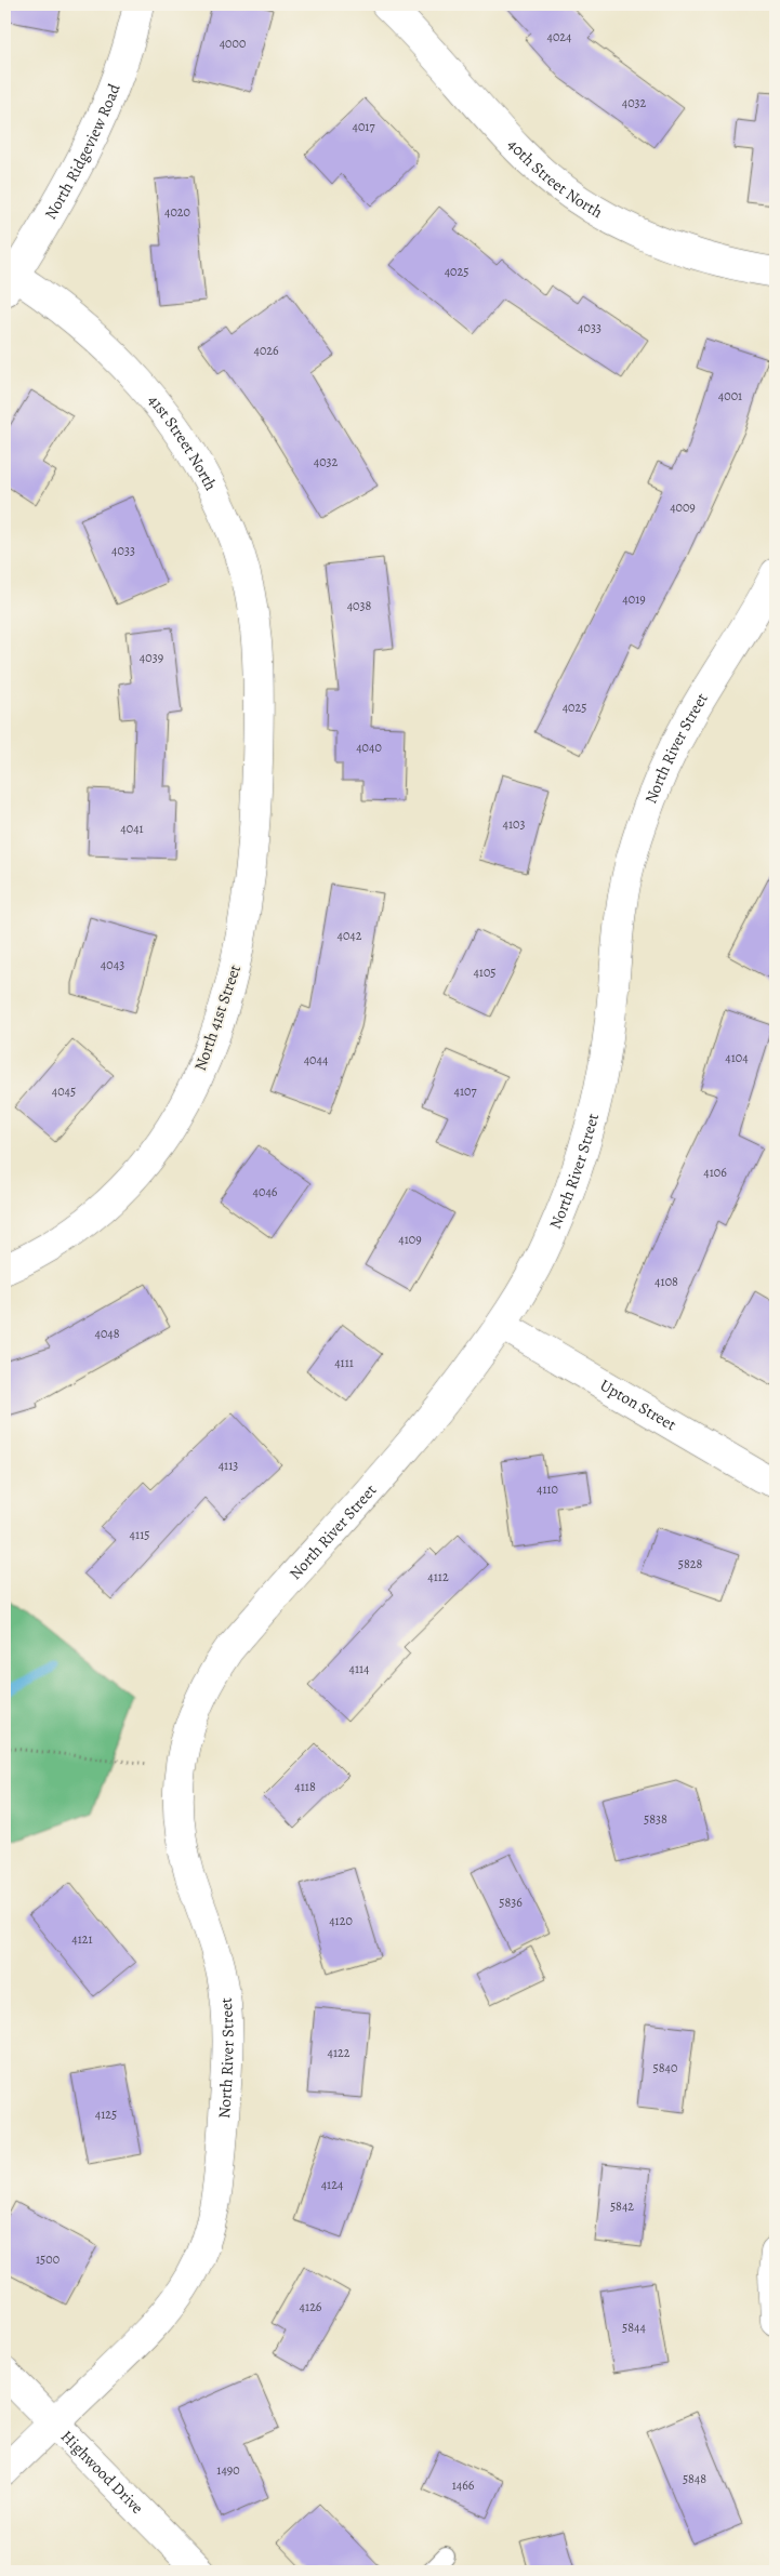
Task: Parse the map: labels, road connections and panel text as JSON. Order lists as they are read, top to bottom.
{
  "streets": {
    "street": [
      "North Ridgeview Road",
      "40th Street North",
      "41st Street North",
      "North River Street",
      "North 41st Street",
      "Upton Street",
      "Highwood Drive"
    ]
  },
  "crossings": [
    ["North Ridgeview Road", "41st Street North"],
    ["41st Street North", "North 41st Street"],
    ["North River Street", "Upton Street"],
    ["North River Street", "Highwood Drive"]
  ],
  "house_numbers": [
    "4024",
    "4000",
    "4032",
    "4017",
    "4020",
    "4025",
    "4033",
    "4026",
    "4001",
    "4032",
    "4009",
    "4033",
    "4019",
    "4038",
    "4039",
    "4025",
    "4040",
    "4103",
    "4041",
    "4042",
    "4043",
    "4105",
    "4104",
    "4044",
    "4045",
    "4107",
    "4106",
    "4046",
    "4109",
    "4108",
    "4048",
    "4111",
    "4113",
    "4110",
    "4115",
    "5828",
    "4112",
    "4114",
    "4118",
    "5838",
    "5836",
    "4120",
    "4121",
    "4122",
    "5840",
    "4125",
    "4124",
    "5842",
    "1500",
    "4126",
    "5844",
    "1490",
    "5848",
    "1466"
  ]
}
